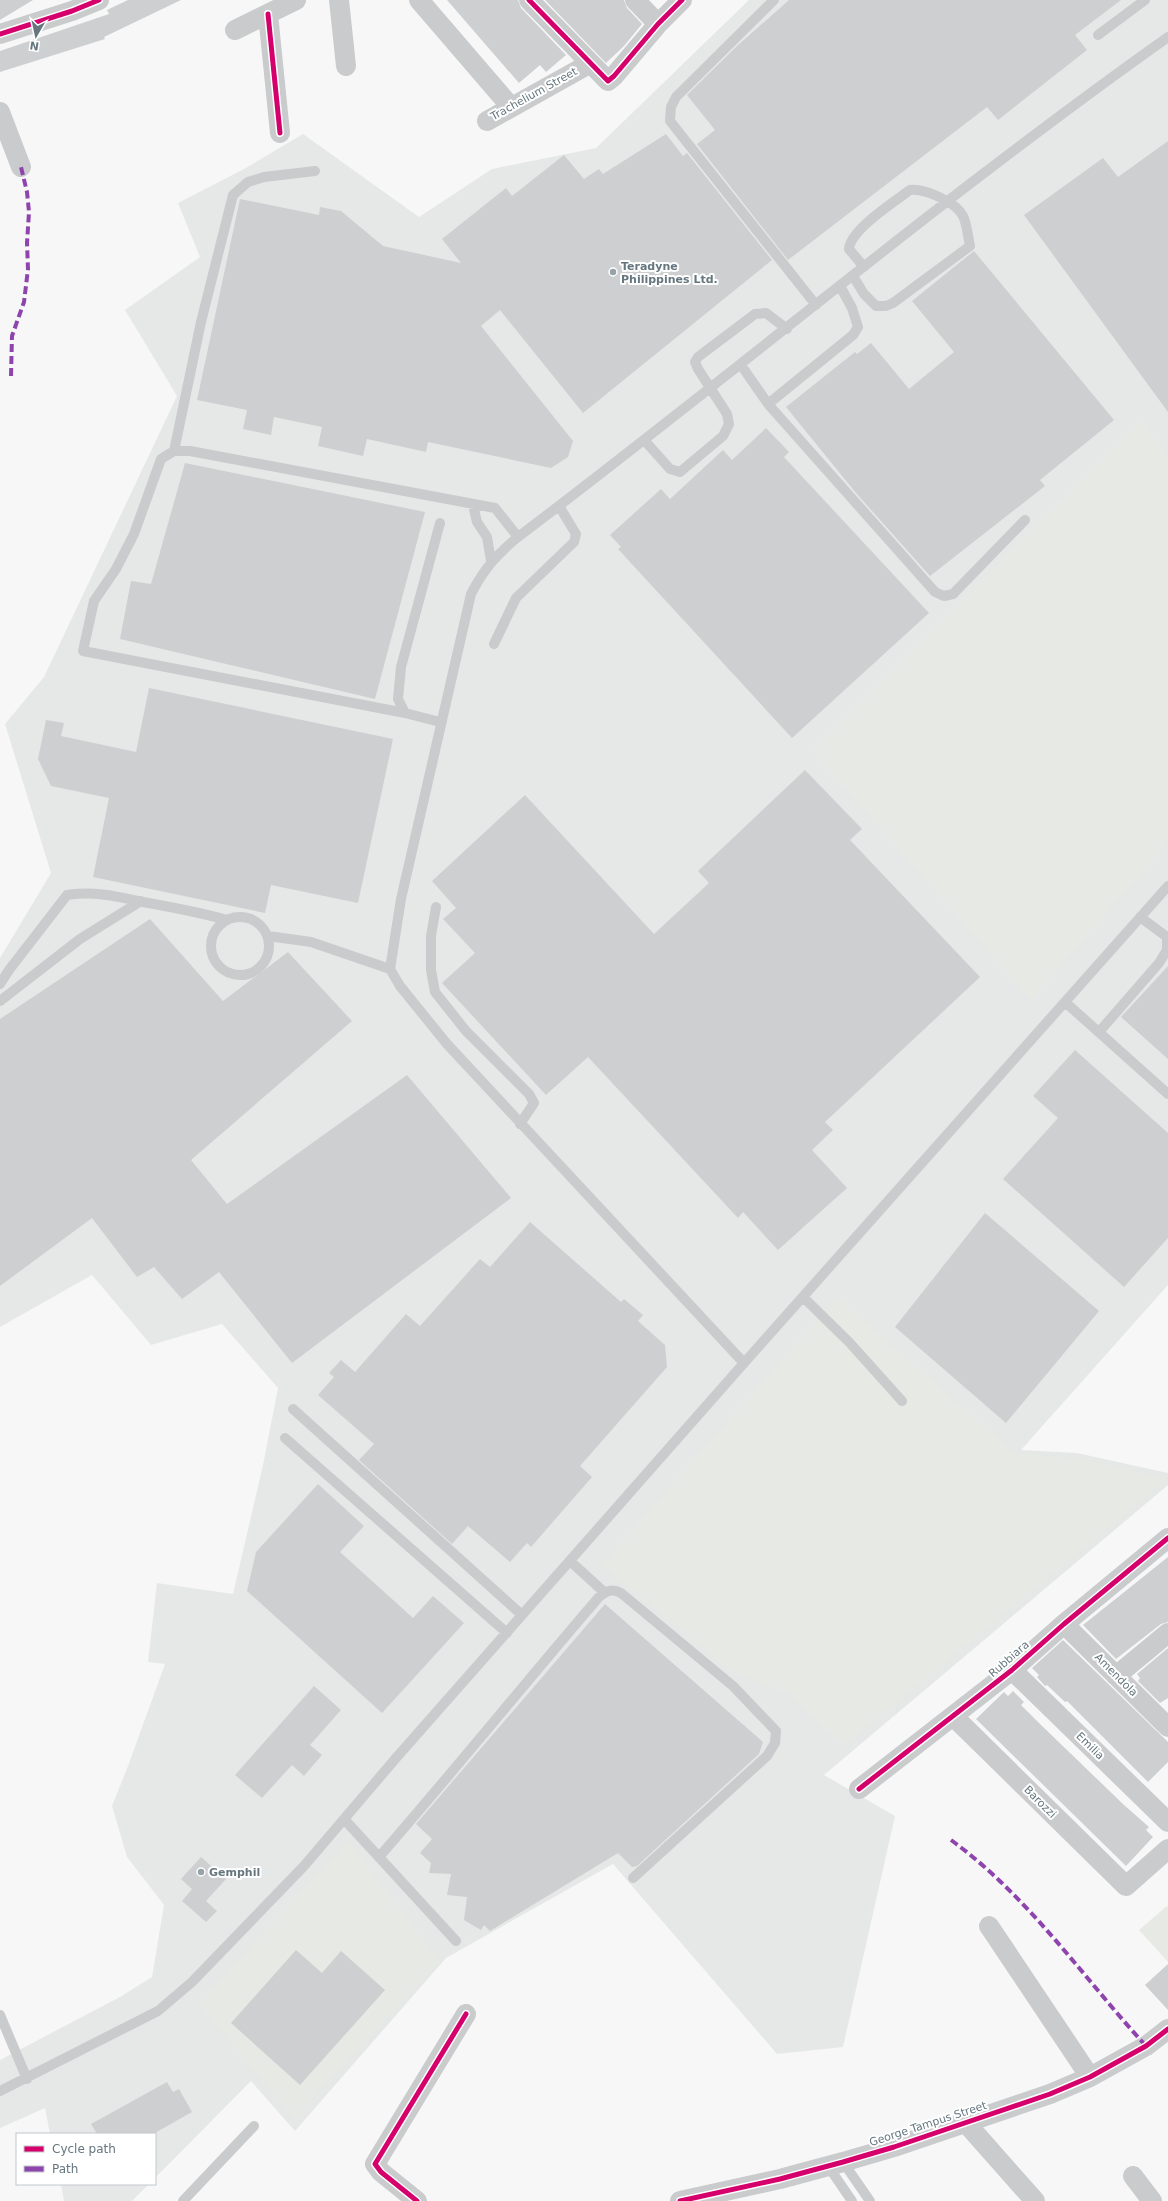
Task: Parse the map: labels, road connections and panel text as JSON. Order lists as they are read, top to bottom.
{
  "streets": {
    "street": [
      "Trachelium Street",
      "Rubbiara",
      "Amendola",
      "Emilia",
      "Barozzi",
      "George Tampus Street"
    ]
  },
  "crossings": [
    ["Rubbiara", "Amendola"],
    ["Rubbiara", "Emilia"],
    ["Rubbiara", "Barozzi"]
  ],
  "places": ["Teradyne Philippines Ltd.", "Gemphil"],
  "legend": ["Cycle path", "Path"],
  "north": "bottom"
}
